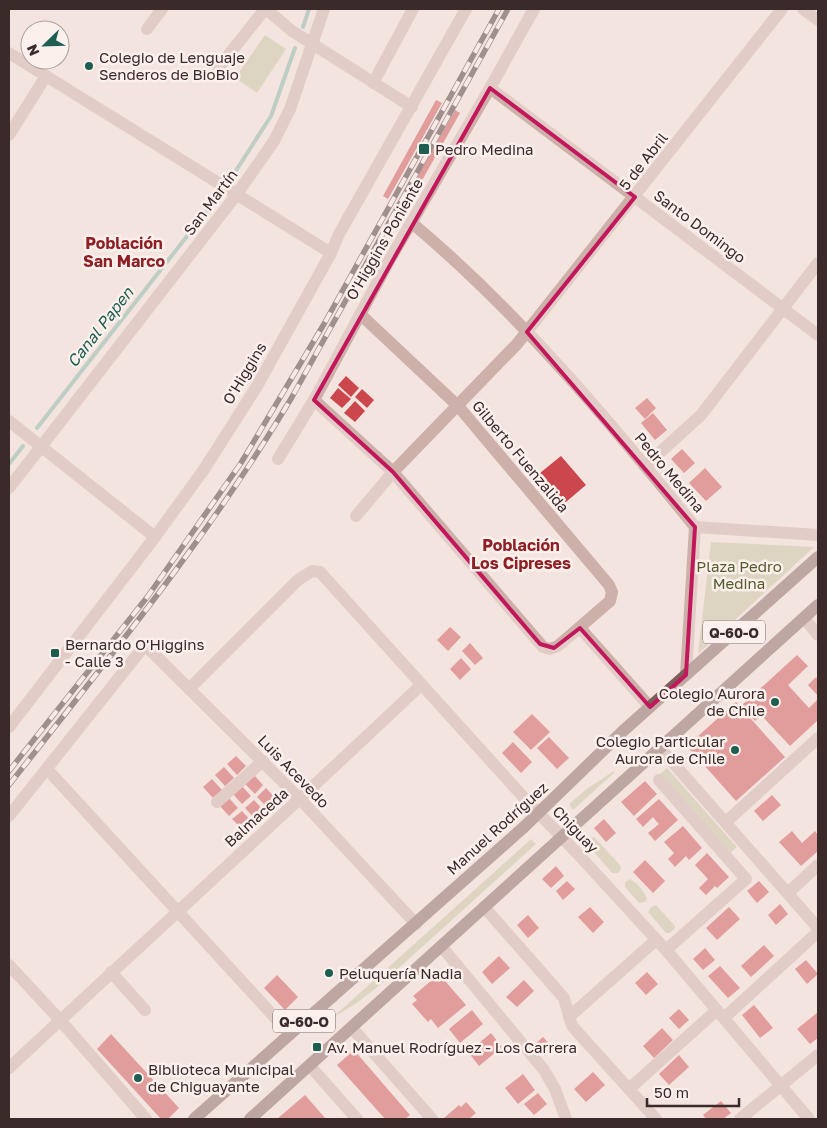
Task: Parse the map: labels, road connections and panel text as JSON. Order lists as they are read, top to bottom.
{
  "streets": {
    "main road": ["Q-60-O", "Manuel Rodríguez"],
    "street": [
      "5 de Abril",
      "San Martín",
      "Santo Domingo",
      "O'Higgins Poniente",
      "O'Higgins",
      "Gilberto Fuenzalida",
      "Pedro Medina",
      "Luis Acevedo",
      "Balmaceda",
      "Chiguay"
    ]
  },
  "crossings": [
    ["5 de Abril", "Santo Domingo"],
    ["5 de Abril", "Gilberto Fuenzalida"],
    ["5 de Abril", "Pedro Medina"],
    ["Santo Domingo", "O'Higgins Poniente"],
    ["O'Higgins Poniente", "Gilberto Fuenzalida"],
    ["O'Higgins Poniente", "Pedro Medina"],
    ["Pedro Medina", "Manuel Rodríguez"],
    ["Q-60-O", "Chiguay"],
    ["Luis Acevedo", "Balmaceda"],
    ["Luis Acevedo", "Manuel Rodríguez"],
    ["Luis Acevedo", "Chiguay"],
    ["Balmaceda", "Chiguay"],
    ["Manuel Rodríguez", "Chiguay"]
  ],
  "districts": ["Población San Marco", "Población Los Cipreses"],
  "water": ["Canal Papen"],
  "parks": ["Plaza Pedro Medina"],
  "places": {
    "other": [
      "Colegio de Lenguaje Senderos de BioBio",
      "Colegio Aurora de Chile",
      "Colegio Particular Aurora de Chile",
      "Peluquería Nadia",
      "Biblioteca Municipal de Chiguayante"
    ],
    "transit": ["Pedro Medina", "Bernardo O'Higgins - Calle 3", "Av. Manuel Rodríguez - Los Carrera"]
  },
  "scale_bar": "50 m",
  "north": "bottom left"
}
